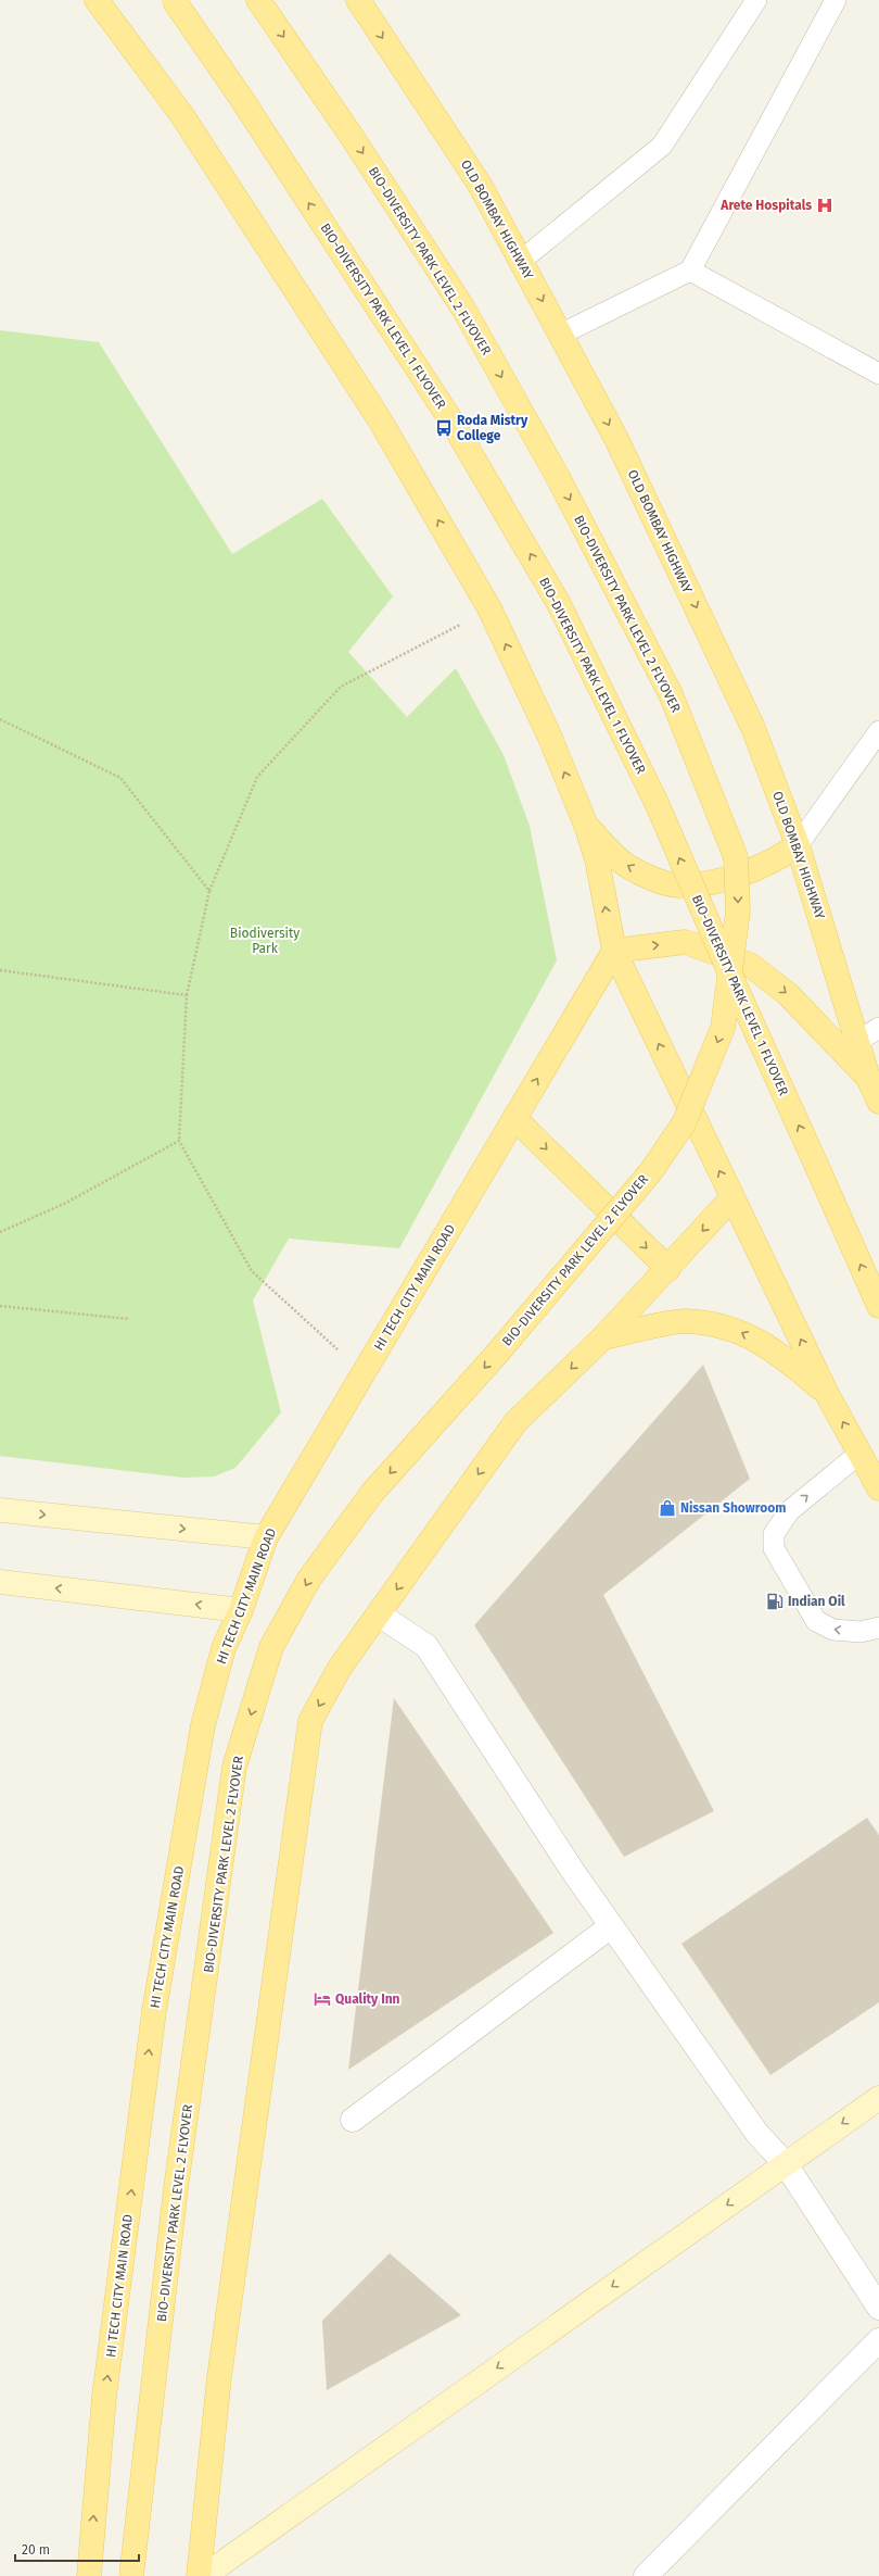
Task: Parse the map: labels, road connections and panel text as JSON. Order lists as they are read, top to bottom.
{
  "streets": {
    "main road": [
      "OLD BOMBAY HIGHWAY",
      "BIO-DIVERSITY PARK LEVEL 2 FLYOVER",
      "BIO-DIVERSITY PARK LEVEL 1 FLYOVER",
      "HI TECH CITY MAIN ROAD"
    ]
  },
  "parks": ["Biodiversity Park"],
  "places": {
    "hospital": ["Arete Hospitals"],
    "bus stop": ["Roda Mistry College"],
    "shop": ["Nissan Showroom"],
    "fuel station": ["Indian Oil"],
    "hotel": ["Quality Inn"]
  },
  "scale_bar": "20 m"
}
